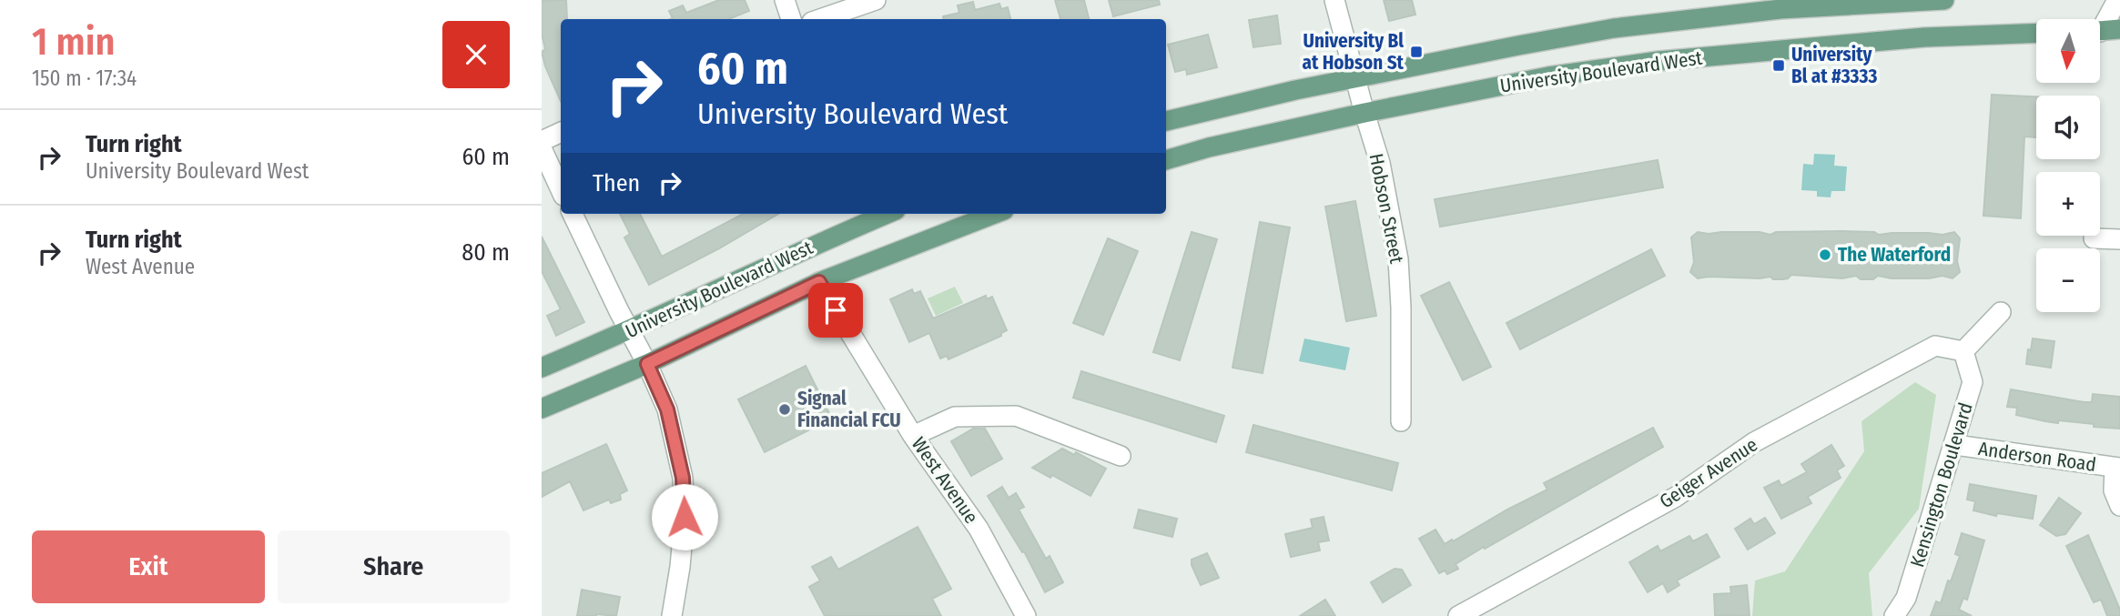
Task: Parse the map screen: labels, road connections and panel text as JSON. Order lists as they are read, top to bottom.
{
  "streets": {
    "main road": ["University Boulevard West"],
    "street": [
      "Hobson Street",
      "Anderson Road",
      "Geiger Avenue",
      "West Avenue",
      "Kensington Boulevard"
    ]
  },
  "crossings": [
    ["University Boulevard West", "Hobson Street"],
    ["University Boulevard West", "West Avenue"],
    ["Anderson Road", "Kensington Boulevard"],
    ["Geiger Avenue", "Kensington Boulevard"]
  ],
  "places": {
    "transit": ["University Bl at Hobson St", "University Bl at #3333"],
    "other": ["The Waterford", "Signal Financial FCU"]
  },
  "north": "bottom",
  "page": {
    "heading": ["1 min", "150 m · 17:34"],
    "map_buttons": ["+", "−"],
    "turn": ["60 m", "University Boulevard West"],
    "list": [
      {
        "name": "Turn right",
        "note": "University Boulevard West",
        "value": "60 m"
      },
      {
        "name": "Turn right",
        "note": "West Avenue",
        "value": "80 m"
      }
    ],
    "then": "Then",
    "buttons": ["Exit", "Share"]
  }
}
